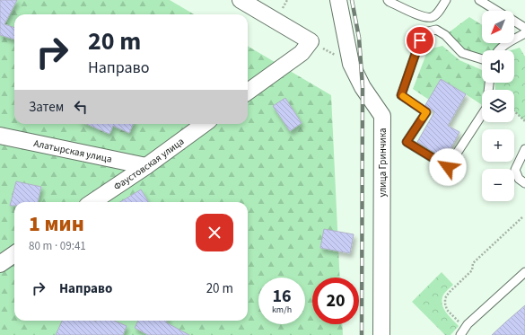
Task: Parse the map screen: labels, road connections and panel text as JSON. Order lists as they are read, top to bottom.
{
  "streets": {
    "street": ["Алатырская улица", "улица Гринчика", "Фаустовская улица"]
  },
  "crossings": [
    ["Алатырская улица", "Фаустовская улица"]
  ],
  "north": "bottom left",
  "page": {
    "map_buttons": ["+", "−"],
    "turn": ["20 m", "Направо"],
    "then": "Затем",
    "heading": ["1 мин", "80 m · 09:41"],
    "list": [
      {
        "name": "Направо",
        "value": "20 m"
      }
    ],
    "speed": "16 km/h",
    "limit": "20"
  }
}
